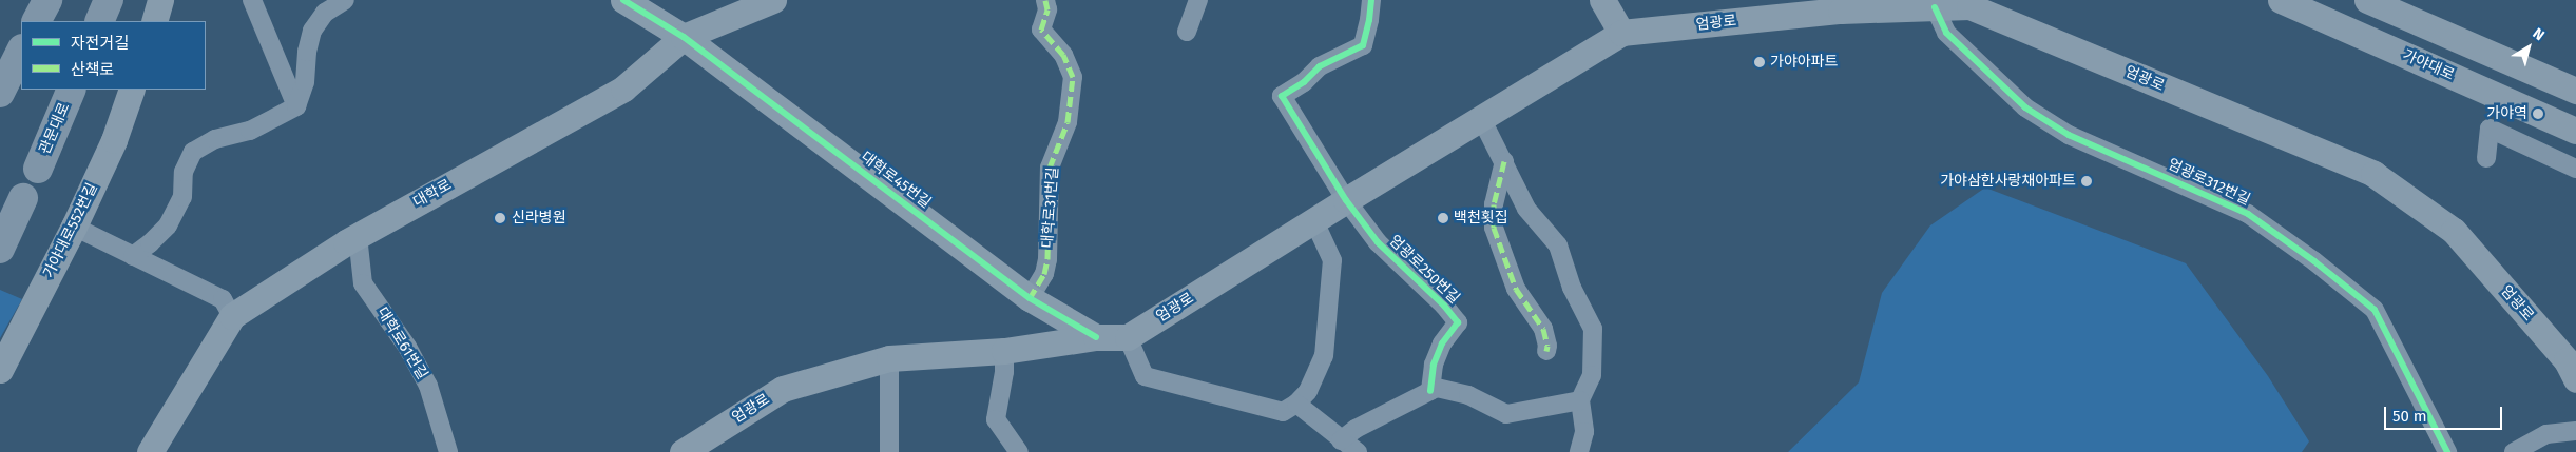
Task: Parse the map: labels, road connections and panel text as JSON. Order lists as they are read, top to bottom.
{
  "streets": {
    "highway": ["관문대로"],
    "main road": [
      "엄광로",
      "가야대로",
      "대학로45번길",
      "대학로",
      "가야대로552번길"
    ],
    "street": [
      "엄광로312번길",
      "대학로31번길",
      "엄광로250번길",
      "대학로61번길"
    ]
  },
  "crossings": [
    ["엄광로", "대학로45번길"],
    ["엄광로", "엄광로312번길"],
    ["엄광로", "엄광로250번길"],
    ["대학로45번길", "대학로"],
    ["대학로45번길", "대학로31번길"],
    ["대학로", "대학로61번길"]
  ],
  "places": [
    "가야아파트",
    "가야역",
    "가야삼한사랑채아파트",
    "신라병원",
    "백천횟집"
  ],
  "legend": ["자전거길", "산책로"],
  "scale_bar": "50 m",
  "north": "top right"
}
